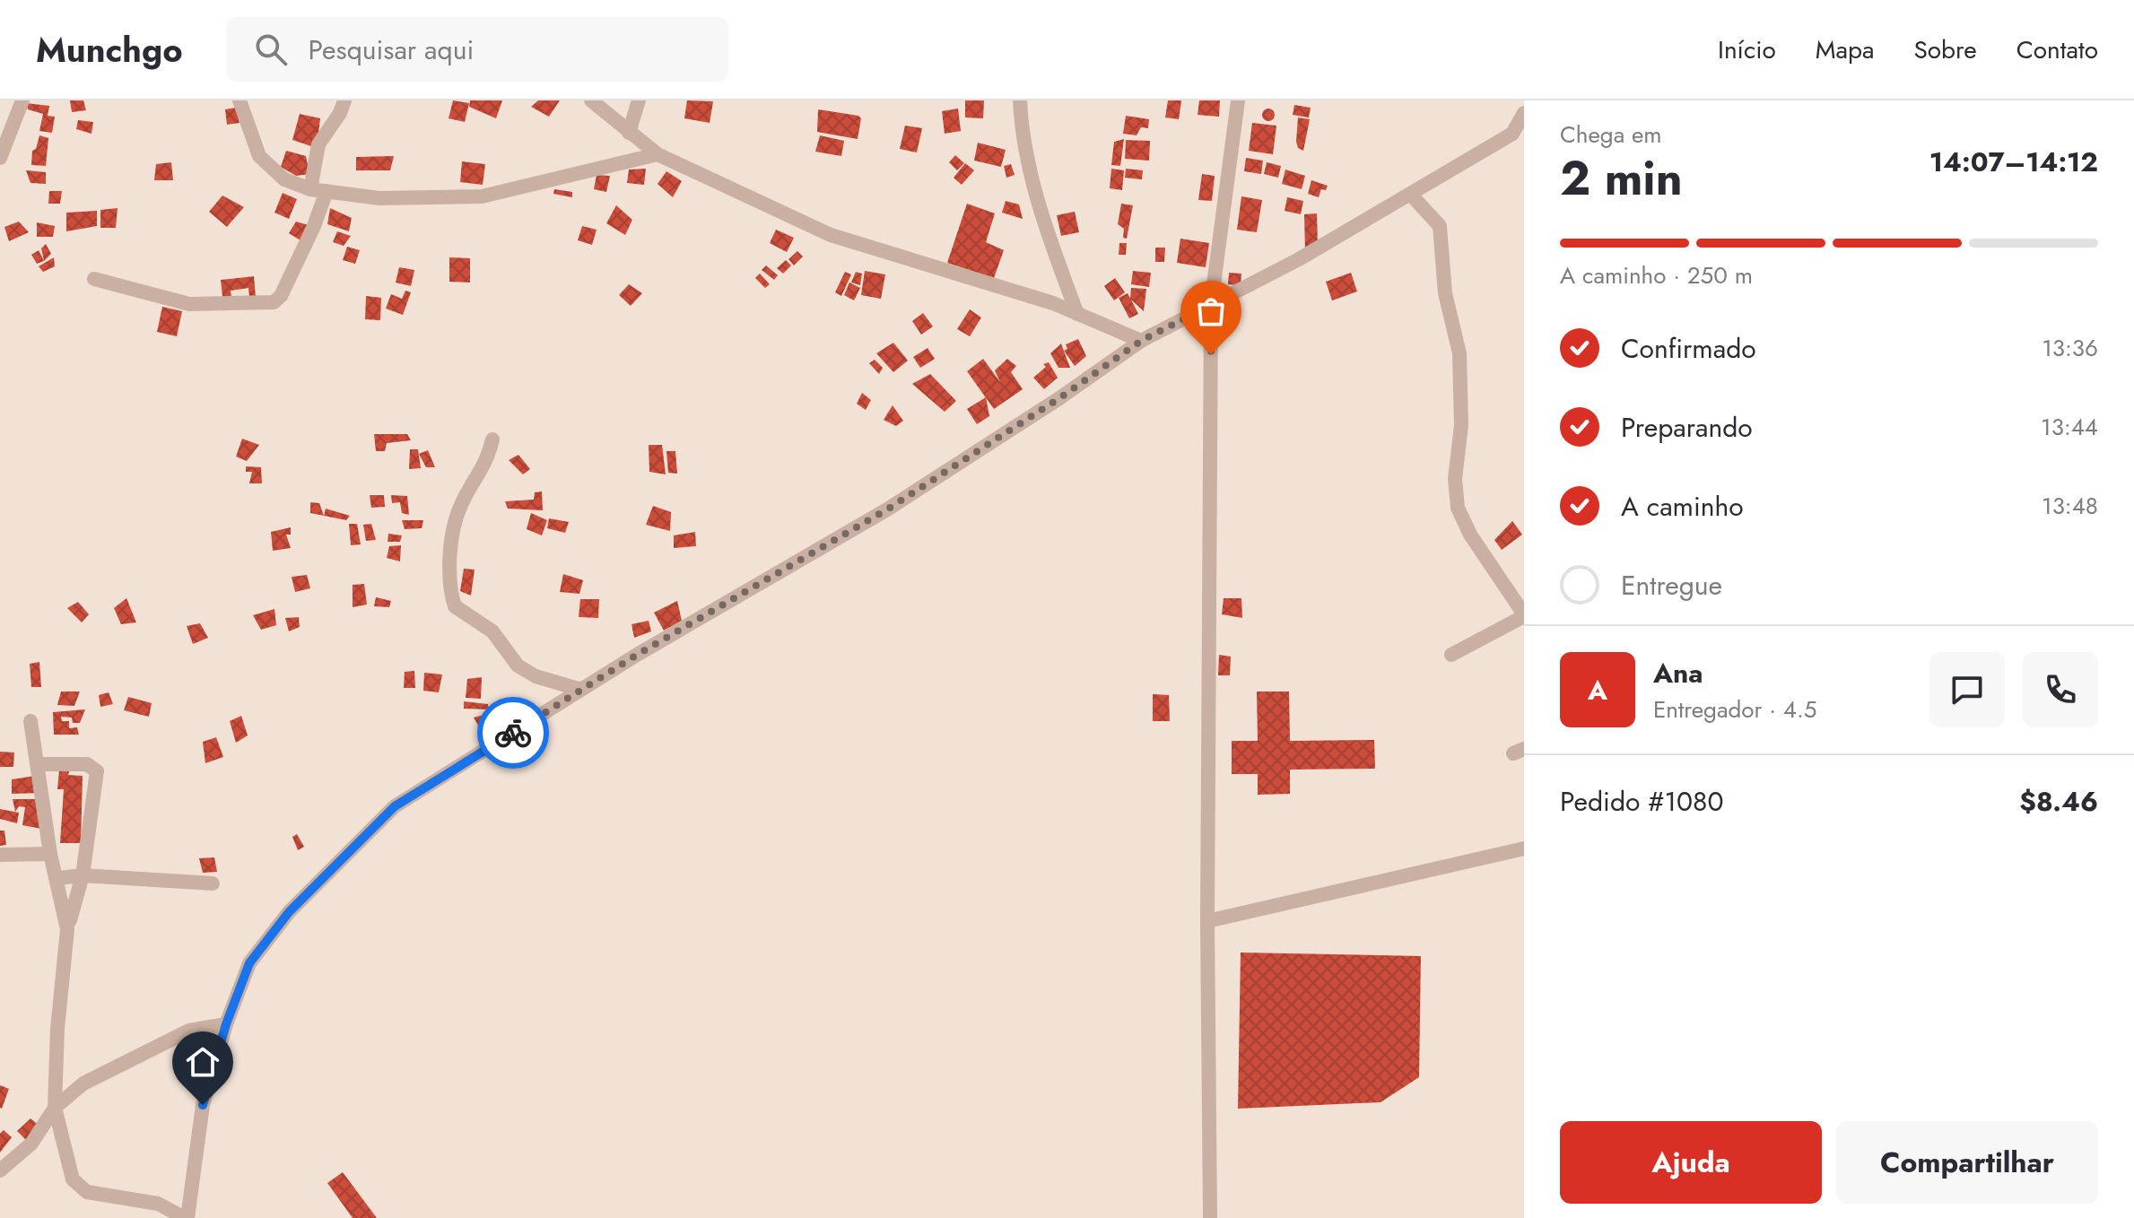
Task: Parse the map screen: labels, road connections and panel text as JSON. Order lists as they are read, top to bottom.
{
  "page": {
    "header": "Munchgo",
    "search": "Pesquisar aqui",
    "nav": [
      "Início",
      "Mapa",
      "Sobre",
      "Contato"
    ],
    "heading": ["2 min", "Chega em", "14:07–14:12"],
    "panel": [
      "Ana",
      "Entregador · 4.5",
      "Pedido #1080",
      "$8.46"
    ],
    "bar": "A caminho · 250 m",
    "list": [
      ["Confirmado", "13:36"],
      ["Preparando", "13:44"],
      ["A caminho", "13:48"],
      "Entregue"
    ],
    "round": "A",
    "buttons": ["Ajuda", "Compartilhar"]
  }
}
